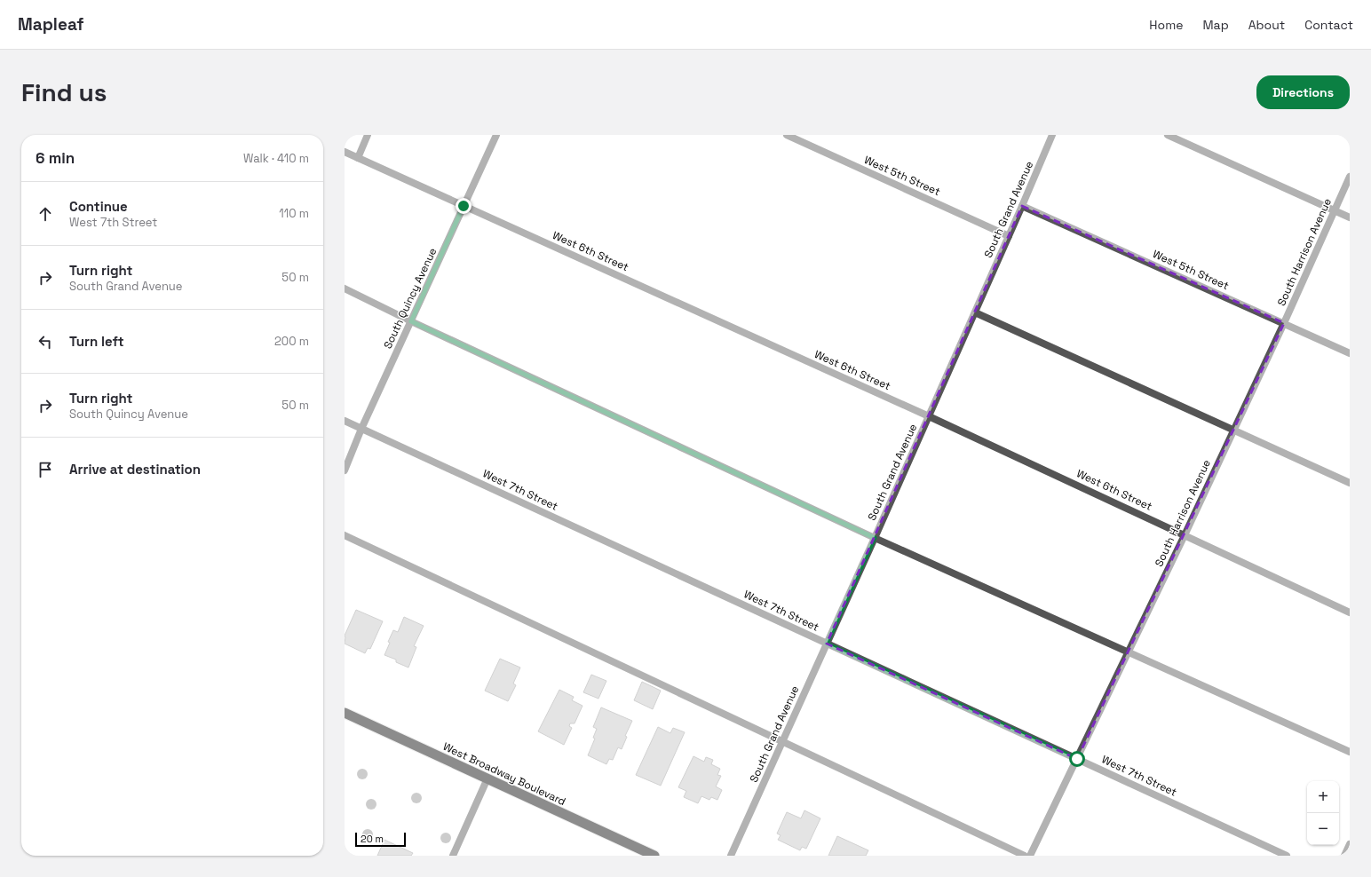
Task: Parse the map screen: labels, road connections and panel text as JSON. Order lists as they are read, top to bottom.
{
  "streets": {
    "highway": ["West Broadway Boulevard"],
    "street": [
      "West 5th Street",
      "South Grand Avenue",
      "West 6th Street",
      "South Harrison Avenue",
      "South Quincy Avenue",
      "West 7th Street"
    ]
  },
  "crossings": [
    ["West 5th Street", "South Grand Avenue"],
    ["West 5th Street", "South Harrison Avenue"],
    ["South Grand Avenue", "West 6th Street"],
    ["South Grand Avenue", "West 7th Street"],
    ["West 6th Street", "South Harrison Avenue"],
    ["West 6th Street", "South Quincy Avenue"],
    ["South Harrison Avenue", "West 7th Street"],
    ["South Quincy Avenue", "West 7th Street"]
  ],
  "scale_bar": "20 m",
  "page": {
    "header": "Mapleaf",
    "nav": [
      "Home",
      "Map",
      "About",
      "Contact"
    ],
    "buttons": "Directions",
    "title": "Find us",
    "heading": ["6 min", "Walk · 410 m"],
    "list": [
      ["Continue", "West 7th Street", "110 m"],
      ["Turn right", "South Grand Avenue", "50 m"],
      ["Turn left", "200 m"],
      ["Turn right", "South Quincy Avenue", "50 m"],
      "Arrive at destination"
    ],
    "map_buttons": ["+", "−"],
    "scale": "20 m"
  }
}
